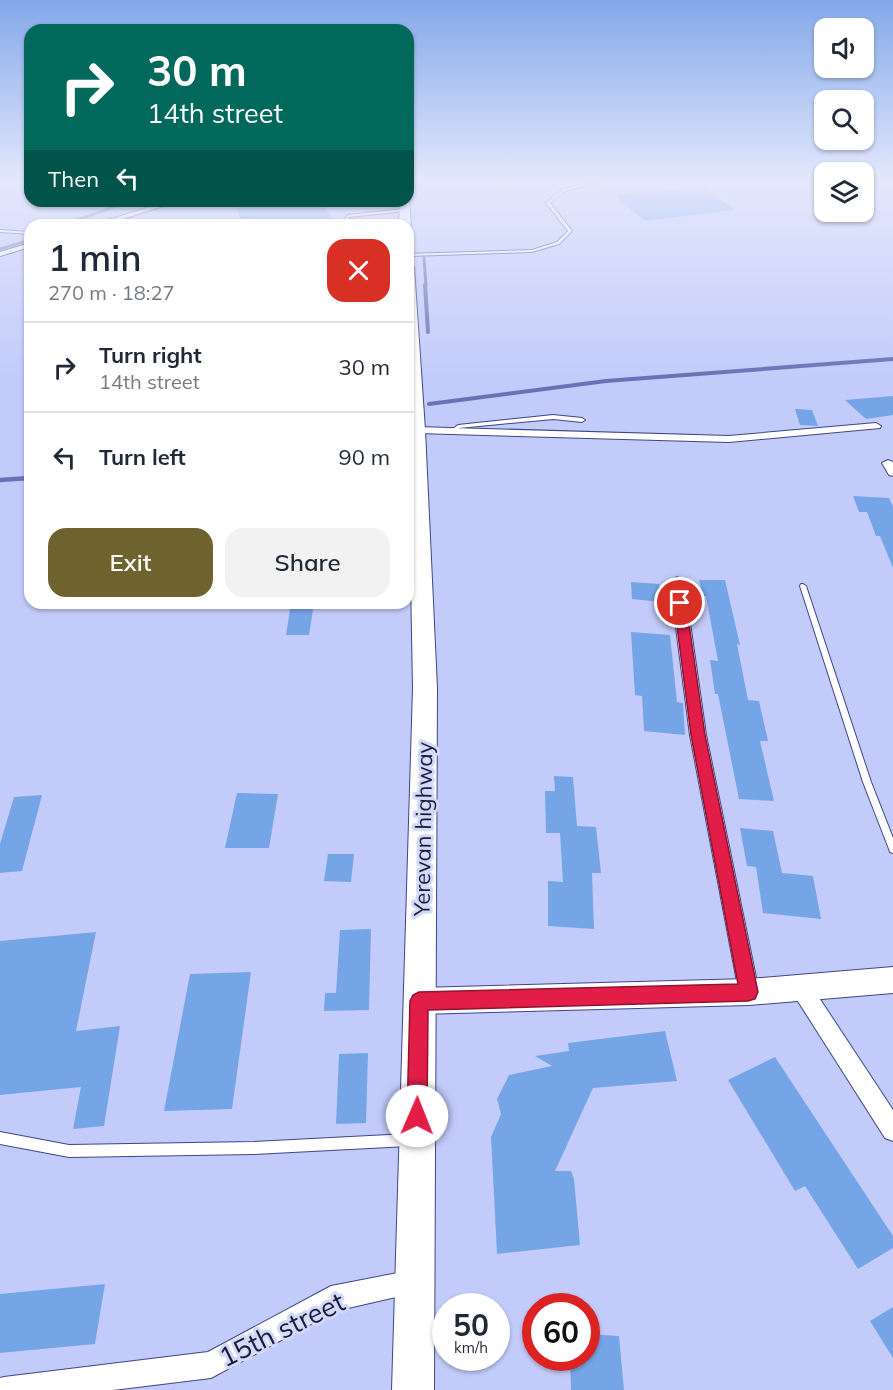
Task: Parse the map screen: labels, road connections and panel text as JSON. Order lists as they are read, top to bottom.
{
  "streets": {
    "main road": ["Yerevan highway"],
    "street": ["15th street"]
  },
  "crossings": [
    ["Yerevan highway", "15th street"]
  ],
  "page": {
    "turn": ["30 m", "14th street"],
    "then": "Then",
    "heading": ["1 min", "270 m · 18:27"],
    "list": [
      {
        "name": "Turn right",
        "note": "14th street",
        "value": "30 m"
      },
      {
        "name": "Turn left",
        "value": "90 m"
      }
    ],
    "buttons": ["Exit", "Share"],
    "speed": "50 km/h",
    "limit": "60"
  }
}
